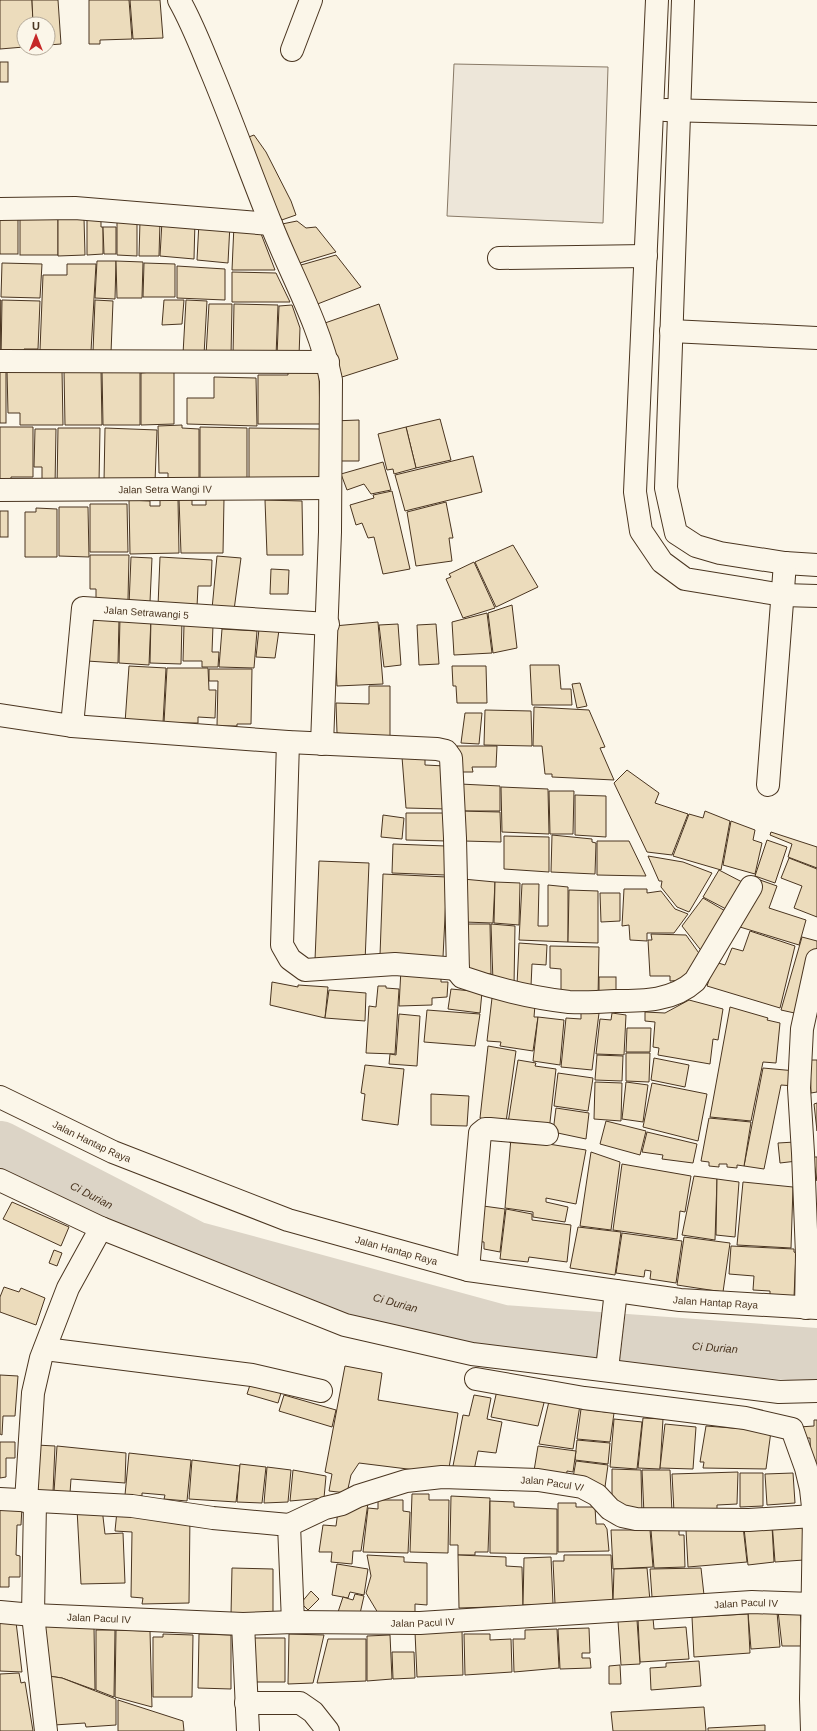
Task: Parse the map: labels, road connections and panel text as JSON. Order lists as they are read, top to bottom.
{
  "streets": {
    "street": [
      "Jalan Setra Wangi IV",
      "Jalan Setrawangi 5",
      "Jalan Hantap Raya",
      "Jalan Pacul VI",
      "Jalan Pacul IV"
    ]
  },
  "water": ["Ci Durian"],
  "north": "top"
}
